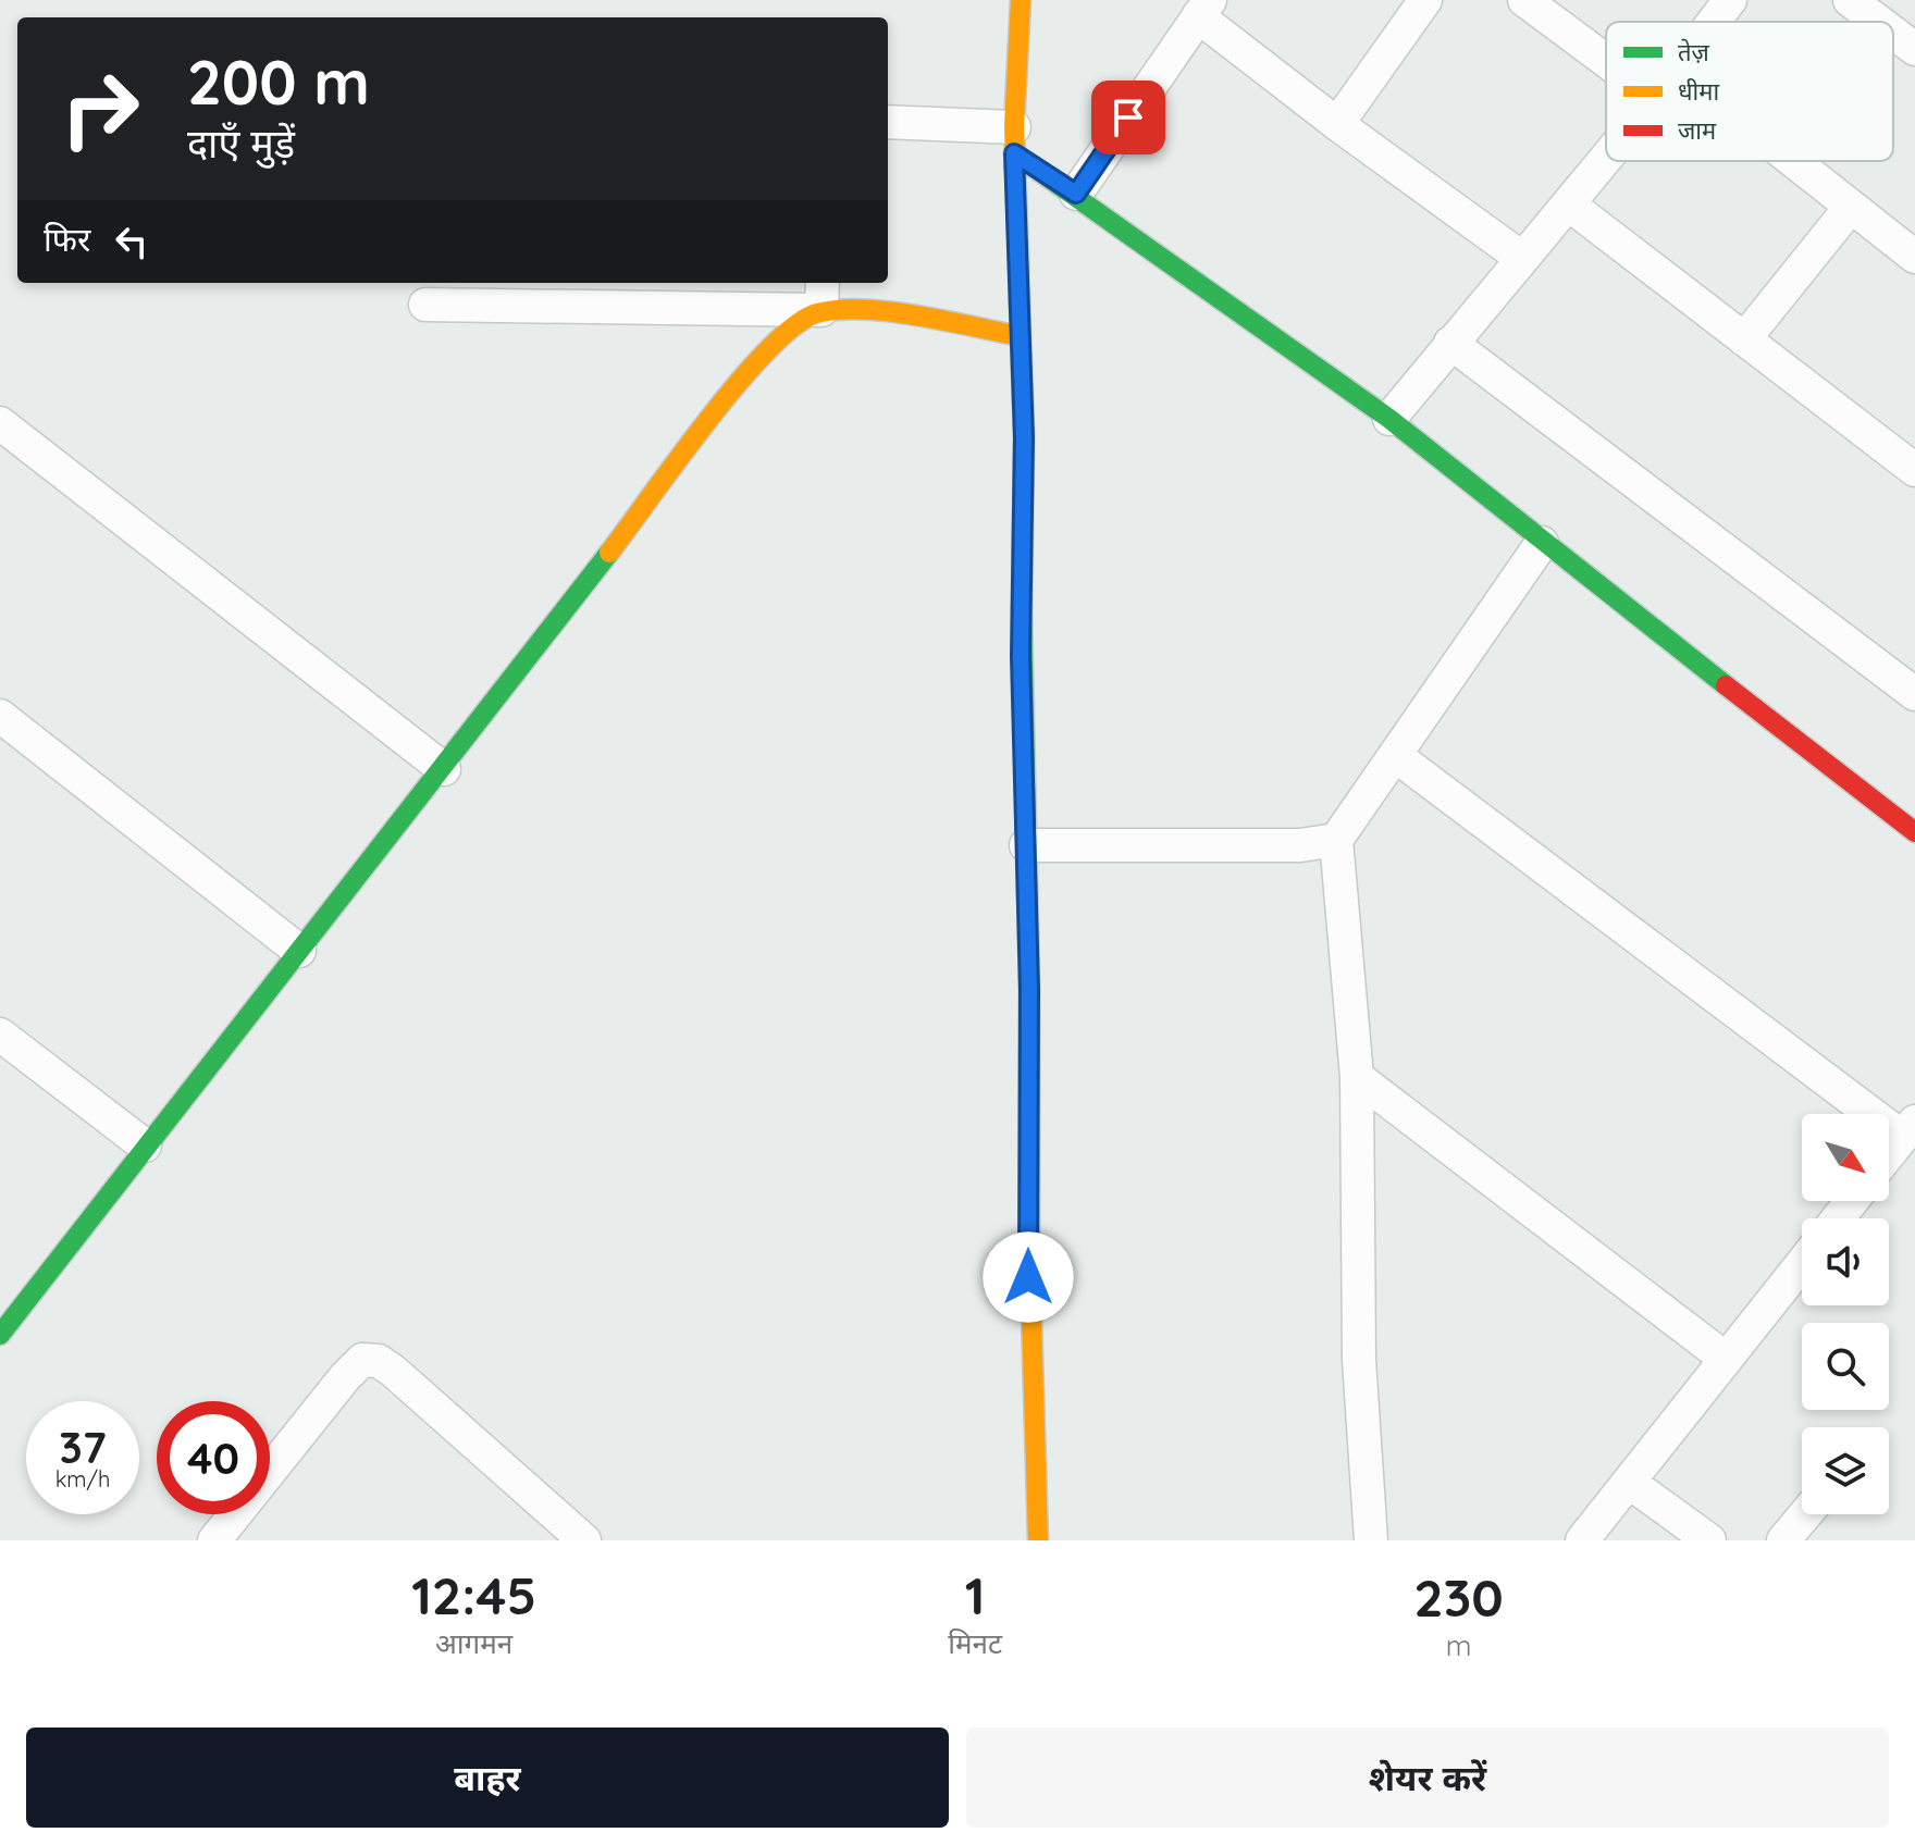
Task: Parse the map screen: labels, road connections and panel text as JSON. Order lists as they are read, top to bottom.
{
  "legend": ["तेज़", "धीमा", "जाम"],
  "north": "bottom right",
  "page": {
    "turn": ["200 m", "दाएँ मुड़ें"],
    "then": "फिर",
    "speed": "37 km/h",
    "limit": "40",
    "eta": [
      "12:45",
      "आगमन",
      "1",
      "मिनट",
      "230",
      "m"
    ],
    "buttons": ["बाहर", "शेयर करें"]
  }
}
